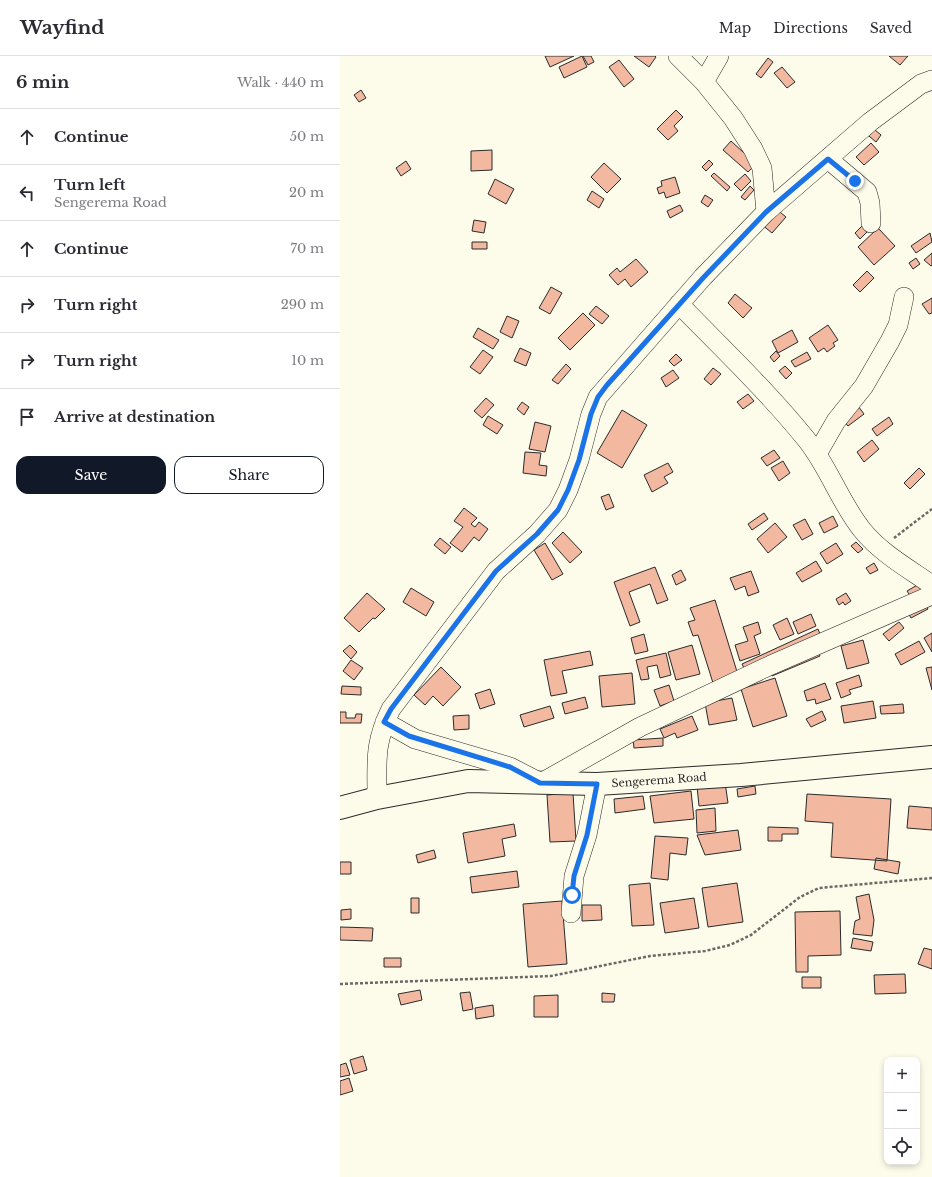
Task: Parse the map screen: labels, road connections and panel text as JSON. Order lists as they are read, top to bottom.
{
  "streets": {
    "main road": ["Sengerema Road"]
  },
  "page": {
    "header": "Wayfind",
    "nav": ["Map", "Directions", "Saved"],
    "heading": ["6 min", "Walk · 440 m"],
    "list": [
      ["Continue", "50 m"],
      ["Turn left", "Sengerema Road", "20 m"],
      ["Continue", "70 m"],
      ["Turn right", "290 m"],
      ["Turn right", "10 m"],
      "Arrive at destination"
    ],
    "buttons": ["Save", "Share"],
    "map_buttons": ["+", "−"]
  }
}
